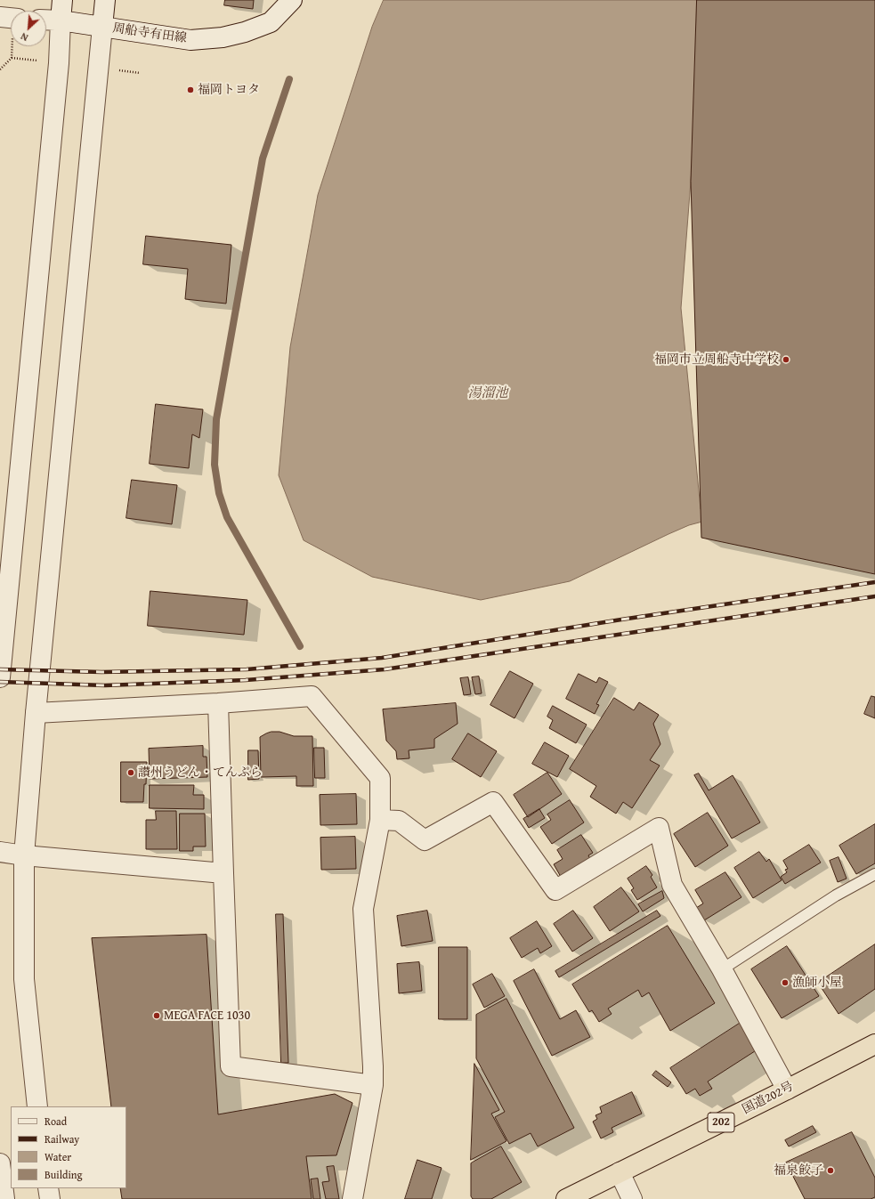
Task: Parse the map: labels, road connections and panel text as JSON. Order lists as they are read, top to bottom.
{
  "streets": {
    "highway": ["国道202号", "202"],
    "street": ["周船寺有田線"]
  },
  "water": ["湯溜池"],
  "places": [
    "福岡トヨタ",
    "福岡市立周船寺中学校",
    "讃州うどん・てんぷら",
    "漁師小屋",
    "MEGA FACE 1030",
    "福泉餃子"
  ],
  "legend": [
    "Road",
    "Railway",
    "Water",
    "Building"
  ],
  "north": "bottom left"
}
